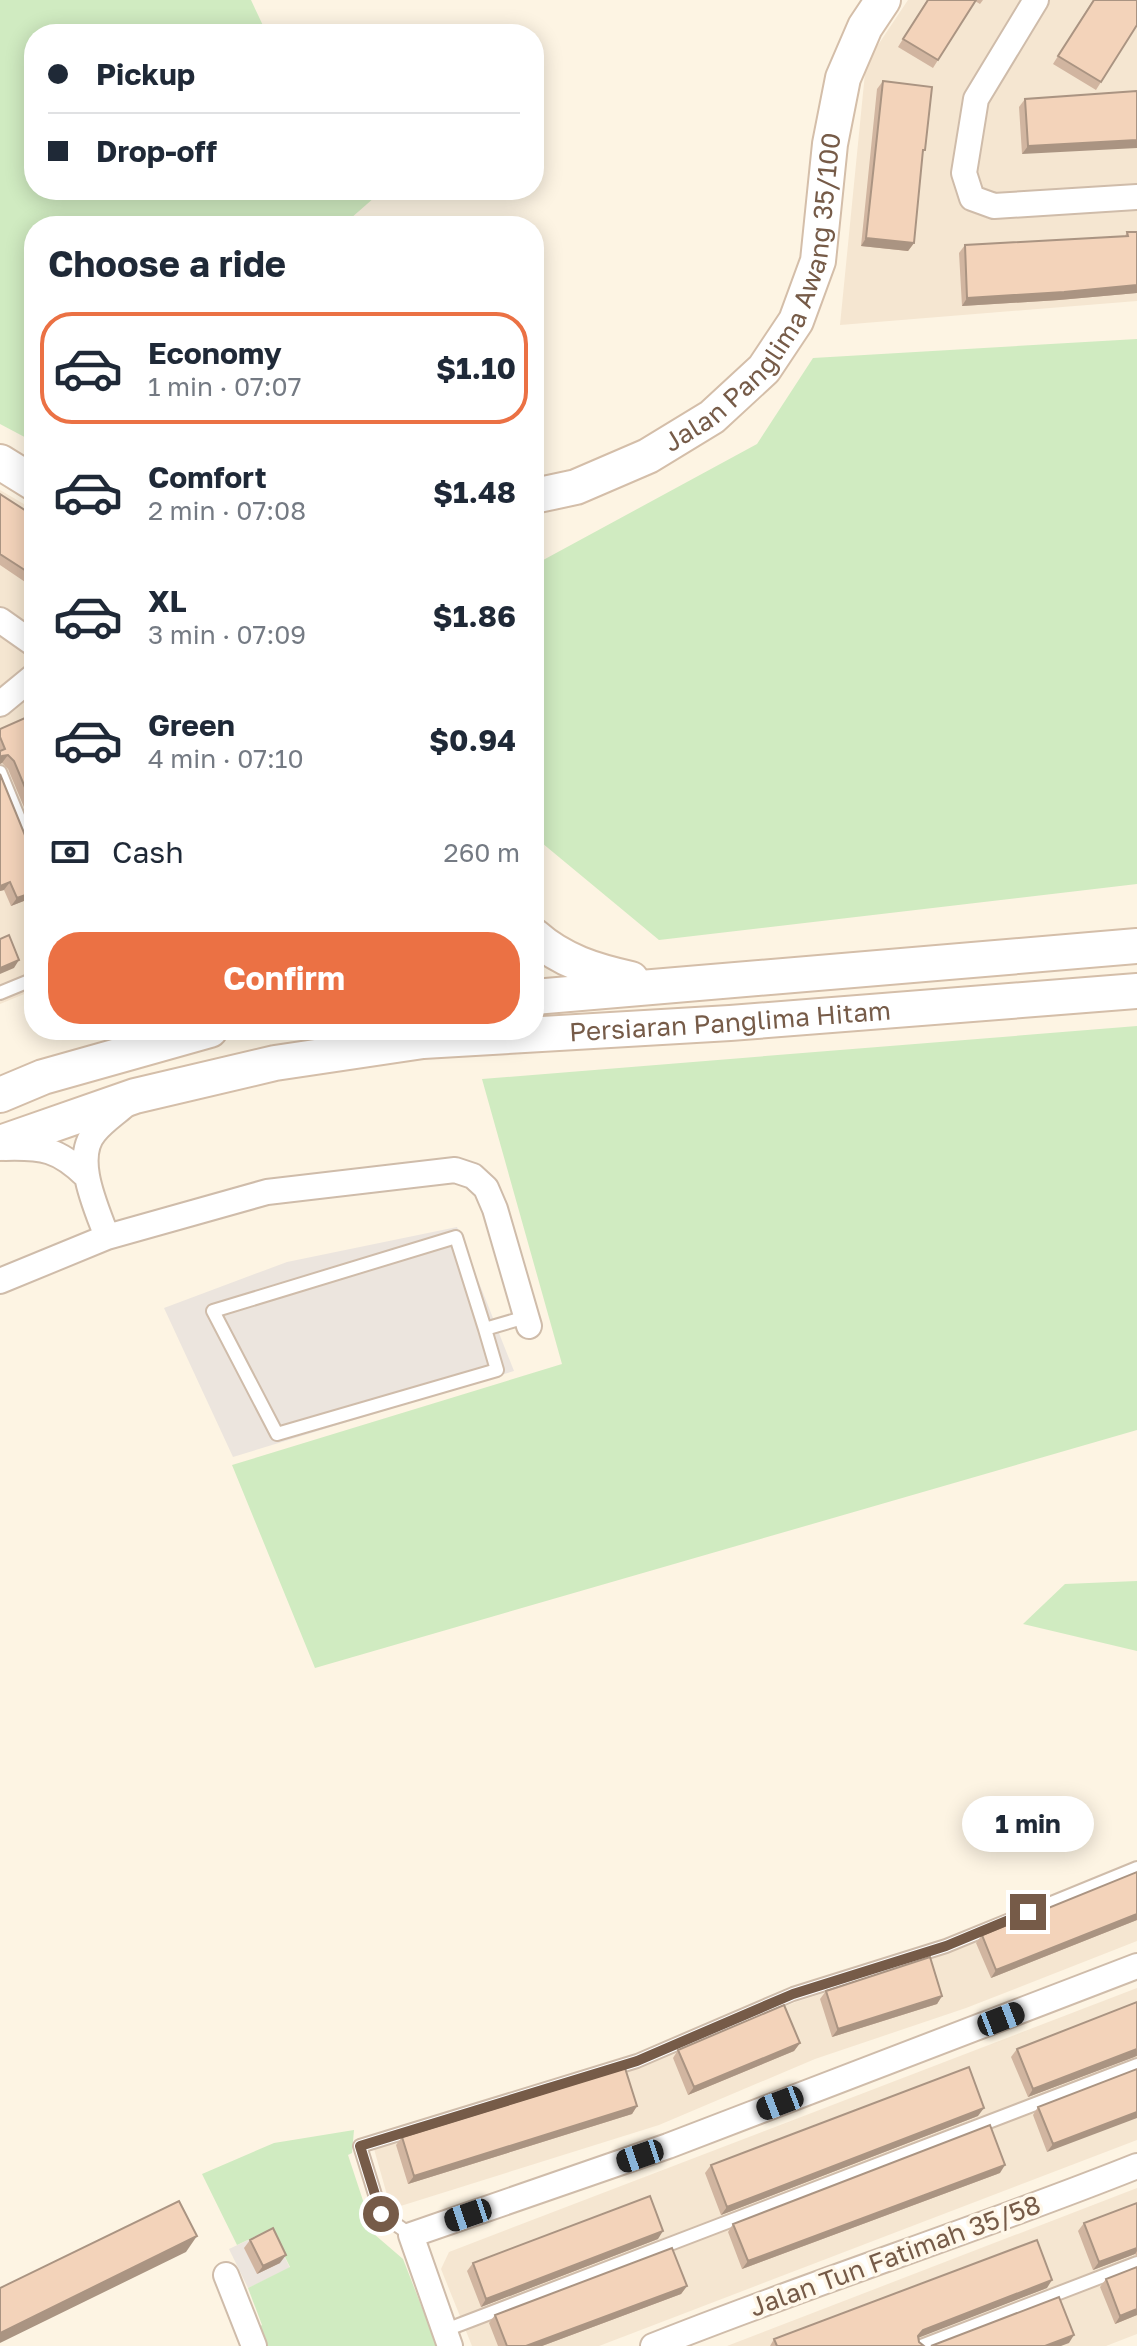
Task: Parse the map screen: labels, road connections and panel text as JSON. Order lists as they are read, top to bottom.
{
  "streets": {
    "main road": ["Jalan Panglima Awang 35/100", "Persiaran Panglima Hitam"],
    "street": ["Jalan Tun Fatimah 35/58"]
  },
  "page": {
    "banner": ["Pickup", "Drop-off"],
    "heading": "Choose a ride",
    "list": [
      {
        "name": "Economy",
        "note": "1 min · 07:07",
        "value": "$1.10"
      },
      {
        "name": "Comfort",
        "note": "2 min · 07:08",
        "value": "$1.48"
      },
      {
        "name": "XL",
        "note": "3 min · 07:09",
        "value": "$1.86"
      },
      {
        "name": "Green",
        "note": "4 min · 07:10",
        "value": "$0.94"
      }
    ],
    "pay": ["Cash", "260 m"],
    "buttons": "Confirm",
    "bubble": "1 min"
  }
}
